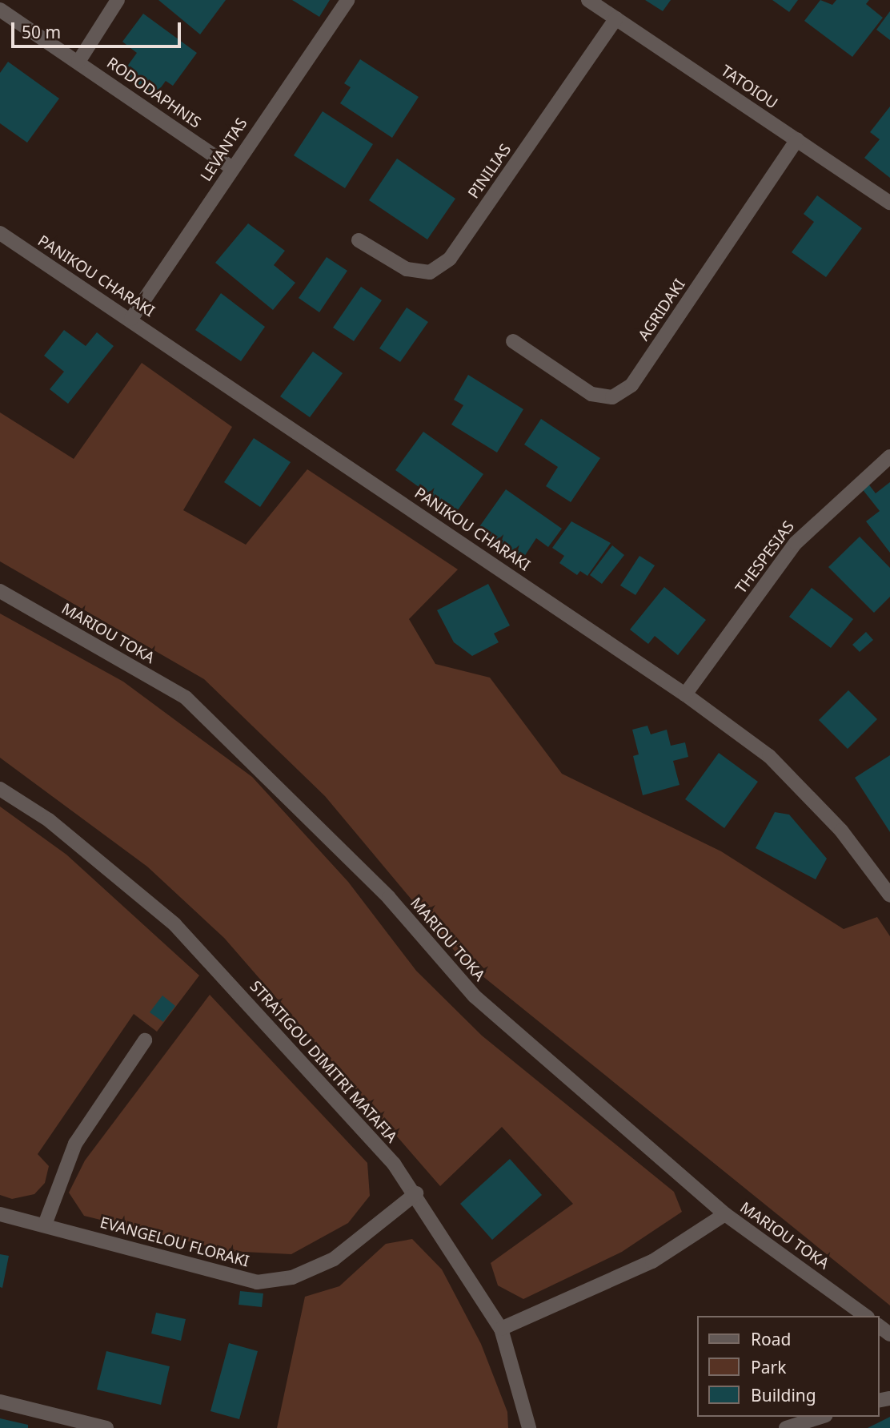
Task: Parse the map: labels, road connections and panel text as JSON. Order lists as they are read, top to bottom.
{
  "streets": {
    "street": [
      "TATOIOU",
      "RODODAPHNIS",
      "LEVANTAS",
      "PINILIAS",
      "PANIKOU CHARAKI",
      "AGRIDAKI",
      "THESPESIAS",
      "MARIOU TOKA",
      "STRATIGOU DIMITRI MATAFIA",
      "EVANGELOU FLORAKI"
    ]
  },
  "crossings": [
    ["TATOIOU", "PINILIAS"],
    ["TATOIOU", "AGRIDAKI"],
    ["RODODAPHNIS", "LEVANTAS"],
    ["LEVANTAS", "PANIKOU CHARAKI"],
    ["PANIKOU CHARAKI", "THESPESIAS"],
    ["STRATIGOU DIMITRI MATAFIA", "EVANGELOU FLORAKI"]
  ],
  "legend": ["Road", "Park", "Building"],
  "scale_bar": "50 m"
}
